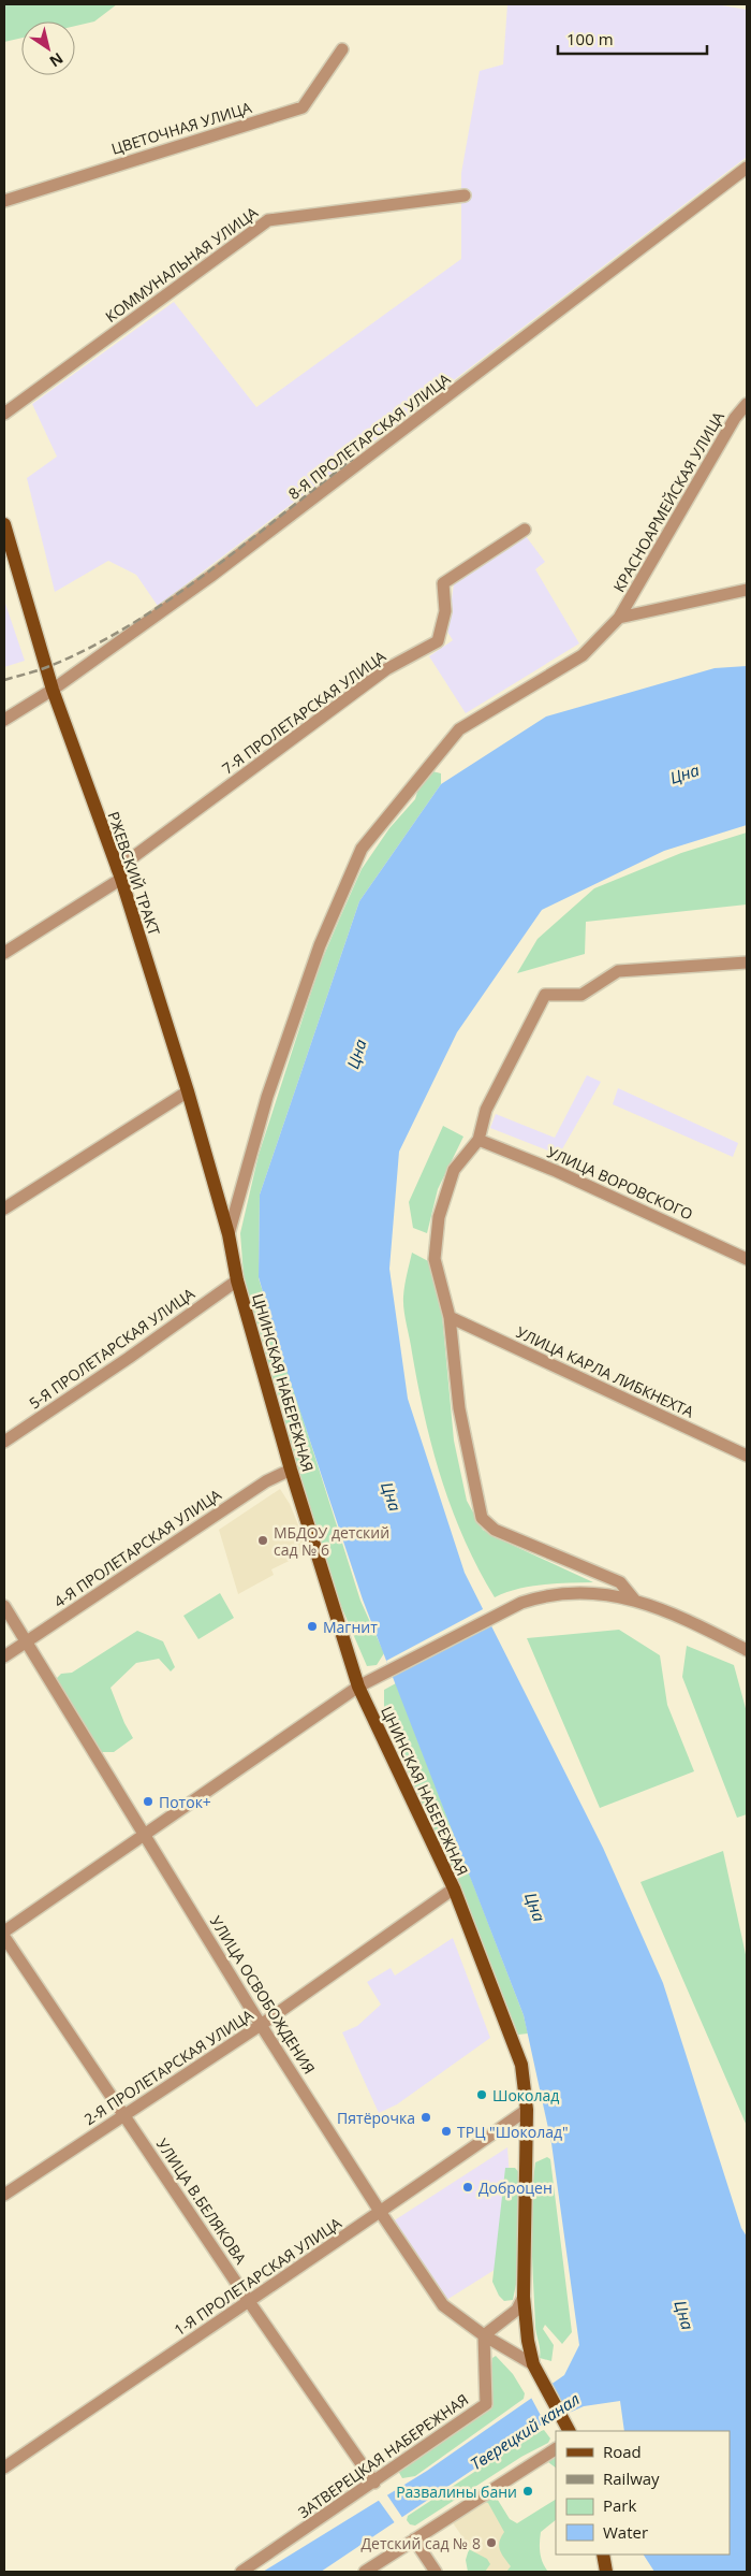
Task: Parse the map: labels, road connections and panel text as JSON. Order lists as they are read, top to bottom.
{
  "streets": {
    "main road": ["РЖЕВСКИЙ ТРАКТ", "ЦНИНСКАЯ НАБЕРЕЖНАЯ"],
    "street": [
      "ЦВЕТОЧНАЯ УЛИЦА",
      "КОММУНАЛЬНАЯ УЛИЦА",
      "8-Я ПРОЛЕТАРСКАЯ УЛИЦА",
      "КРАСНОАРМЕЙСКАЯ УЛИЦА",
      "7-Я ПРОЛЕТАРСКАЯ УЛИЦА",
      "УЛИЦА ВОРОВСКОГО",
      "5-Я ПРОЛЕТАРСКАЯ УЛИЦА",
      "УЛИЦА КАРЛА ЛИБКНЕХТА",
      "4-Я ПРОЛЕТАРСКАЯ УЛИЦА",
      "УЛИЦА ОСВОБОЖДЕНИЯ",
      "2-Я ПРОЛЕТАРСКАЯ УЛИЦА",
      "УЛИЦА В.БЕЛЯКОВА",
      "1-Я ПРОЛЕТАРСКАЯ УЛИЦА",
      "ЗАТВЕРЕЦКАЯ НАБЕРЕЖНАЯ"
    ]
  },
  "crossings": [
    ["8-Я ПРОЛЕТАРСКАЯ УЛИЦА", "РЖЕВСКИЙ ТРАКТ"],
    ["КРАСНОАРМЕЙСКАЯ УЛИЦА", "ЦНИНСКАЯ НАБЕРЕЖНАЯ"],
    ["7-Я ПРОЛЕТАРСКАЯ УЛИЦА", "РЖЕВСКИЙ ТРАКТ"],
    ["РЖЕВСКИЙ ТРАКТ", "ЦНИНСКАЯ НАБЕРЕЖНАЯ"],
    ["5-Я ПРОЛЕТАРСКАЯ УЛИЦА", "ЦНИНСКАЯ НАБЕРЕЖНАЯ"],
    ["ЦНИНСКАЯ НАБЕРЕЖНАЯ", "4-Я ПРОЛЕТАРСКАЯ УЛИЦА"],
    ["ЦНИНСКАЯ НАБЕРЕЖНАЯ", "УЛИЦА ОСВОБОЖДЕНИЯ"],
    ["ЦНИНСКАЯ НАБЕРЕЖНАЯ", "2-Я ПРОЛЕТАРСКАЯ УЛИЦА"],
    ["ЦНИНСКАЯ НАБЕРЕЖНАЯ", "1-Я ПРОЛЕТАРСКАЯ УЛИЦА"],
    ["4-Я ПРОЛЕТАРСКАЯ УЛИЦА", "УЛИЦА ОСВОБОЖДЕНИЯ"],
    ["УЛИЦА ОСВОБОЖДЕНИЯ", "2-Я ПРОЛЕТАРСКАЯ УЛИЦА"],
    ["УЛИЦА ОСВОБОЖДЕНИЯ", "1-Я ПРОЛЕТАРСКАЯ УЛИЦА"],
    ["УЛИЦА ОСВОБОЖДЕНИЯ", "ЗАТВЕРЕЦКАЯ НАБЕРЕЖНАЯ"],
    ["2-Я ПРОЛЕТАРСКАЯ УЛИЦА", "УЛИЦА В.БЕЛЯКОВА"],
    ["УЛИЦА В.БЕЛЯКОВА", "1-Я ПРОЛЕТАРСКАЯ УЛИЦА"],
    ["УЛИЦА В.БЕЛЯКОВА", "ЗАТВЕРЕЦКАЯ НАБЕРЕЖНАЯ"]
  ],
  "water": ["Цна", "Тверецкий канал"],
  "places": [
    "МБДОУ детский сад № 6",
    "Магнит",
    "Поток+",
    "Шоколад",
    "Пятёрочка",
    "ТРЦ \"Шоколад\"",
    "Доброцен",
    "Развалины бани",
    "Детский сад № 8"
  ],
  "legend": [
    "Road",
    "Railway",
    "Park",
    "Water"
  ],
  "scale_bar": "100 m",
  "north": "bottom right"
}
